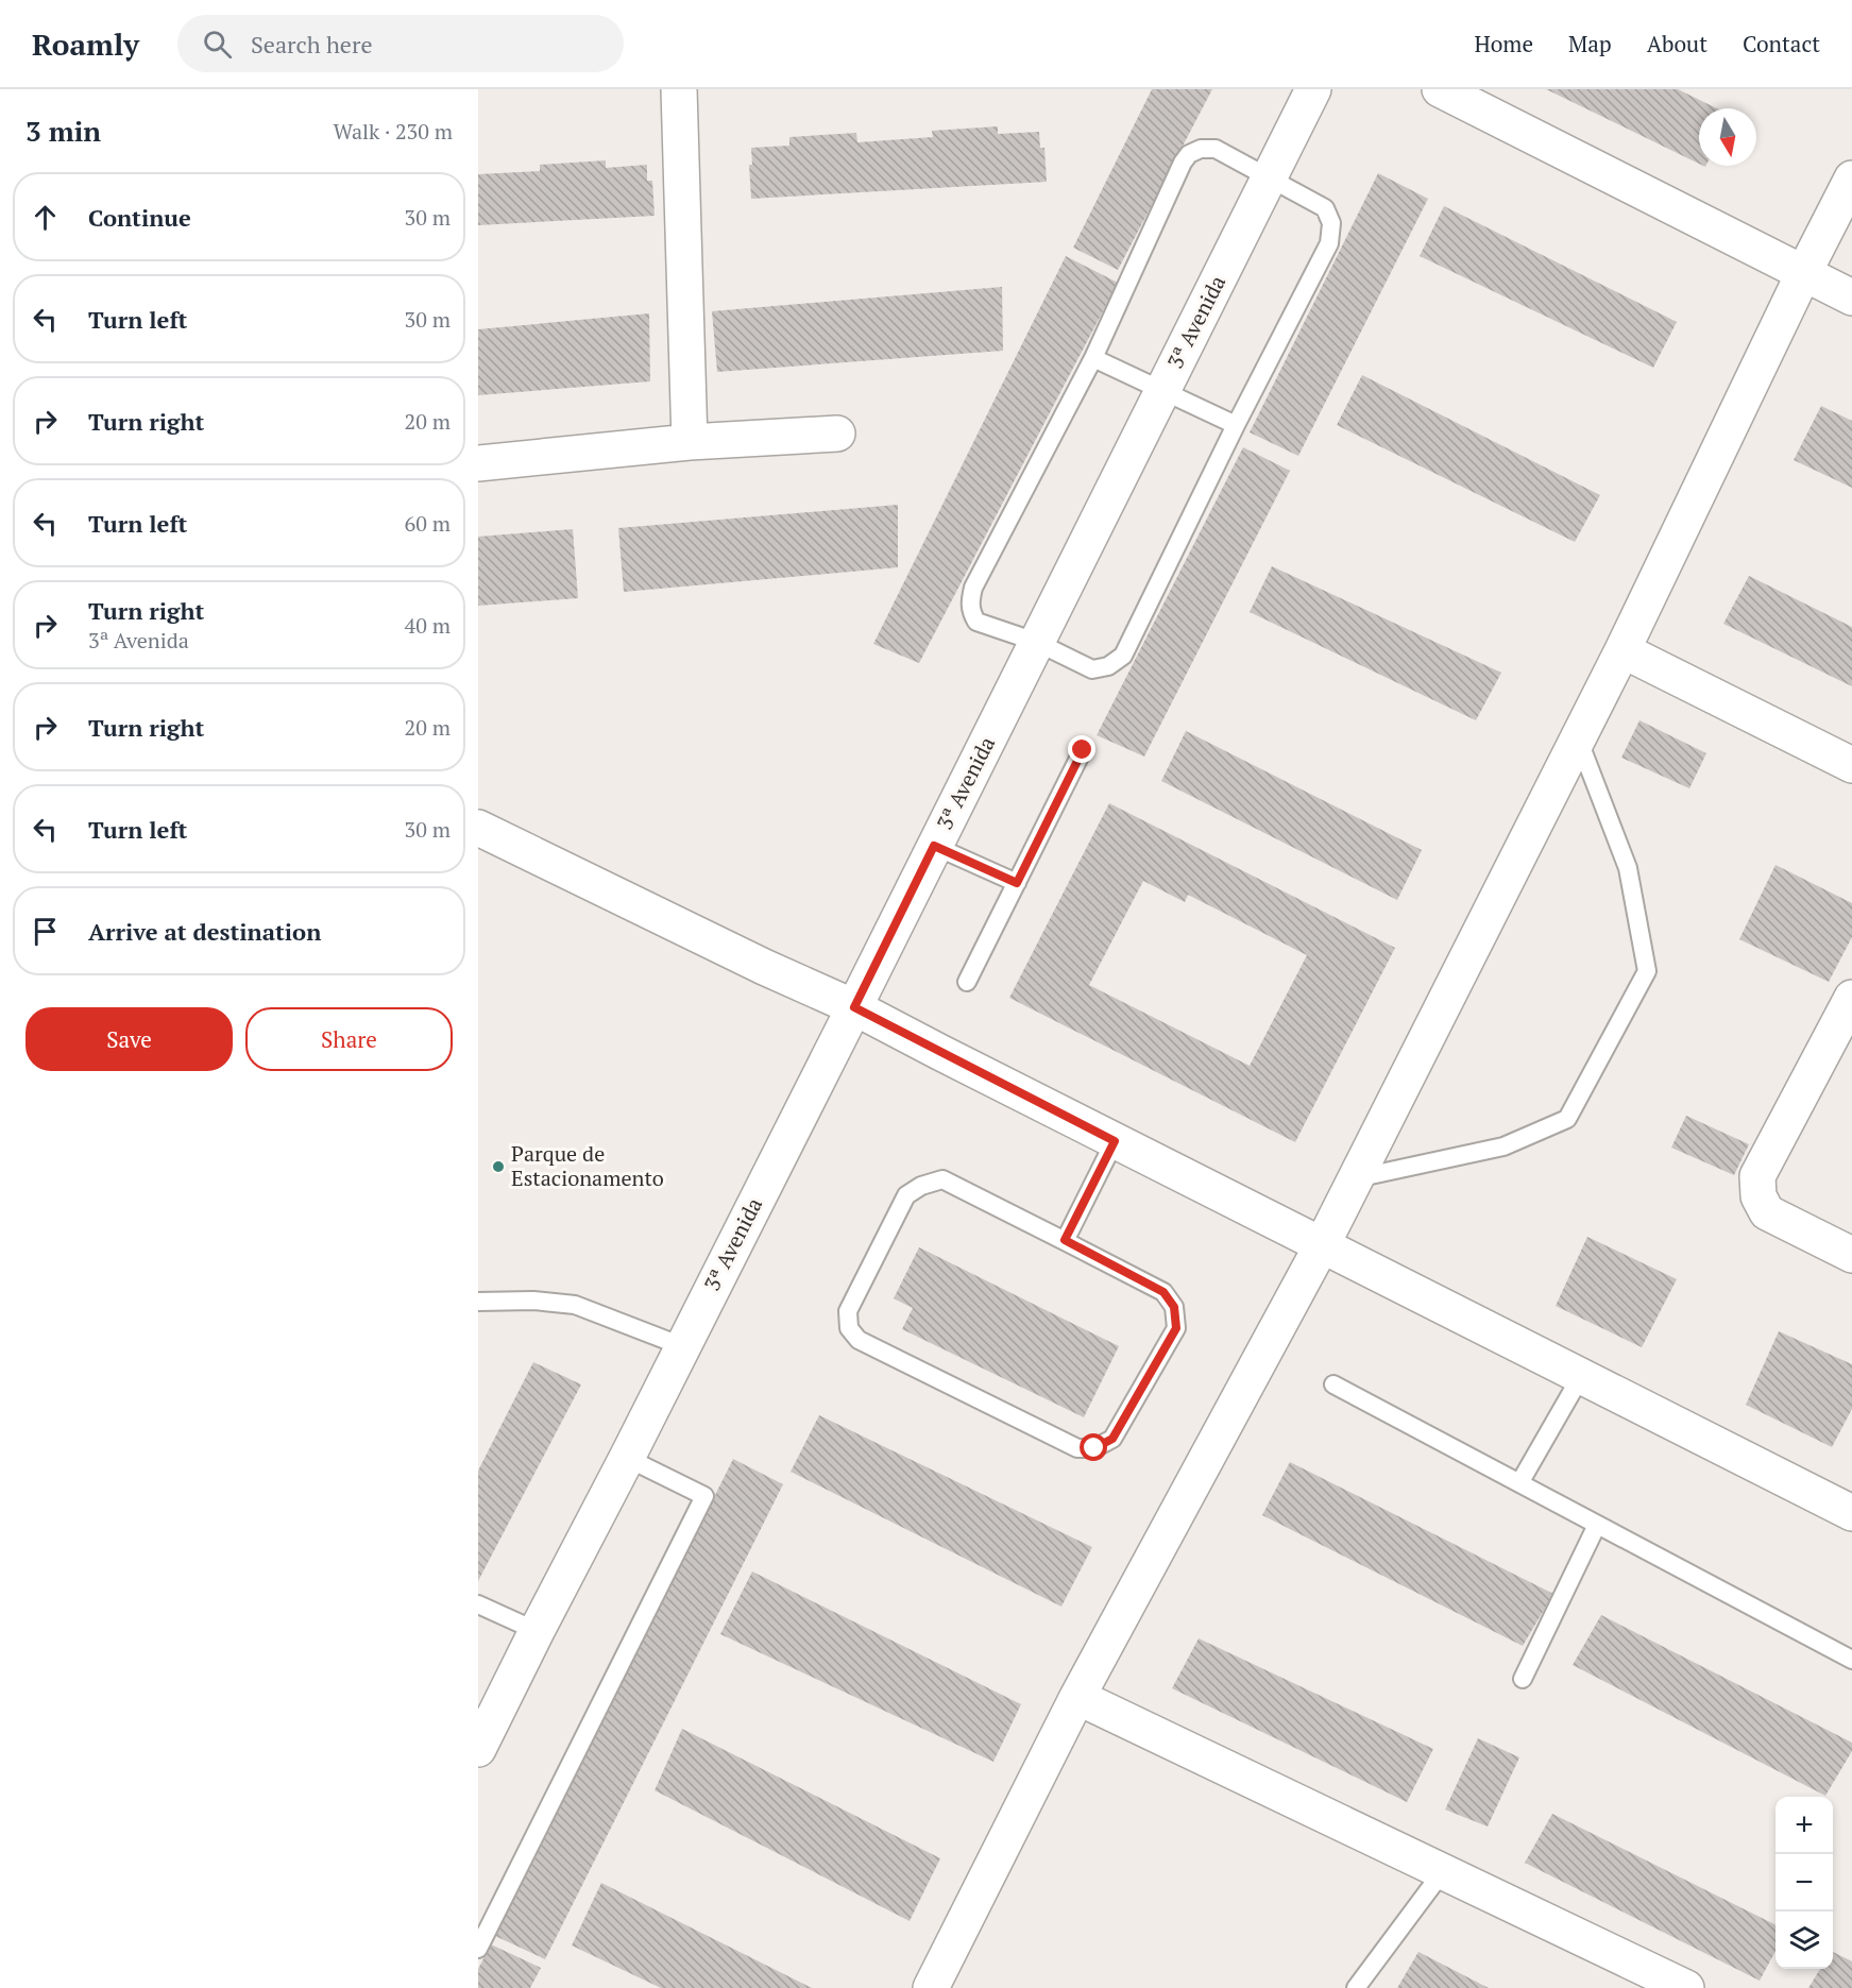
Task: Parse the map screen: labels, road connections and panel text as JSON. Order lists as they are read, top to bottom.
{
  "streets": {
    "street": ["3ª Avenida"]
  },
  "places": ["Parque de Estacionamento"],
  "north": "bottom",
  "page": {
    "header": "Roamly",
    "search": "Search here",
    "nav": [
      "Home",
      "Map",
      "About",
      "Contact"
    ],
    "heading": ["3 min", "Walk · 230 m"],
    "list": [
      ["Continue", "30 m"],
      ["Turn left", "30 m"],
      ["Turn right", "20 m"],
      ["Turn left", "60 m"],
      ["Turn right", "3ª Avenida", "40 m"],
      ["Turn right", "20 m"],
      ["Turn left", "30 m"],
      "Arrive at destination"
    ],
    "buttons": ["Save", "Share"],
    "map_buttons": ["+", "−"]
  }
}
